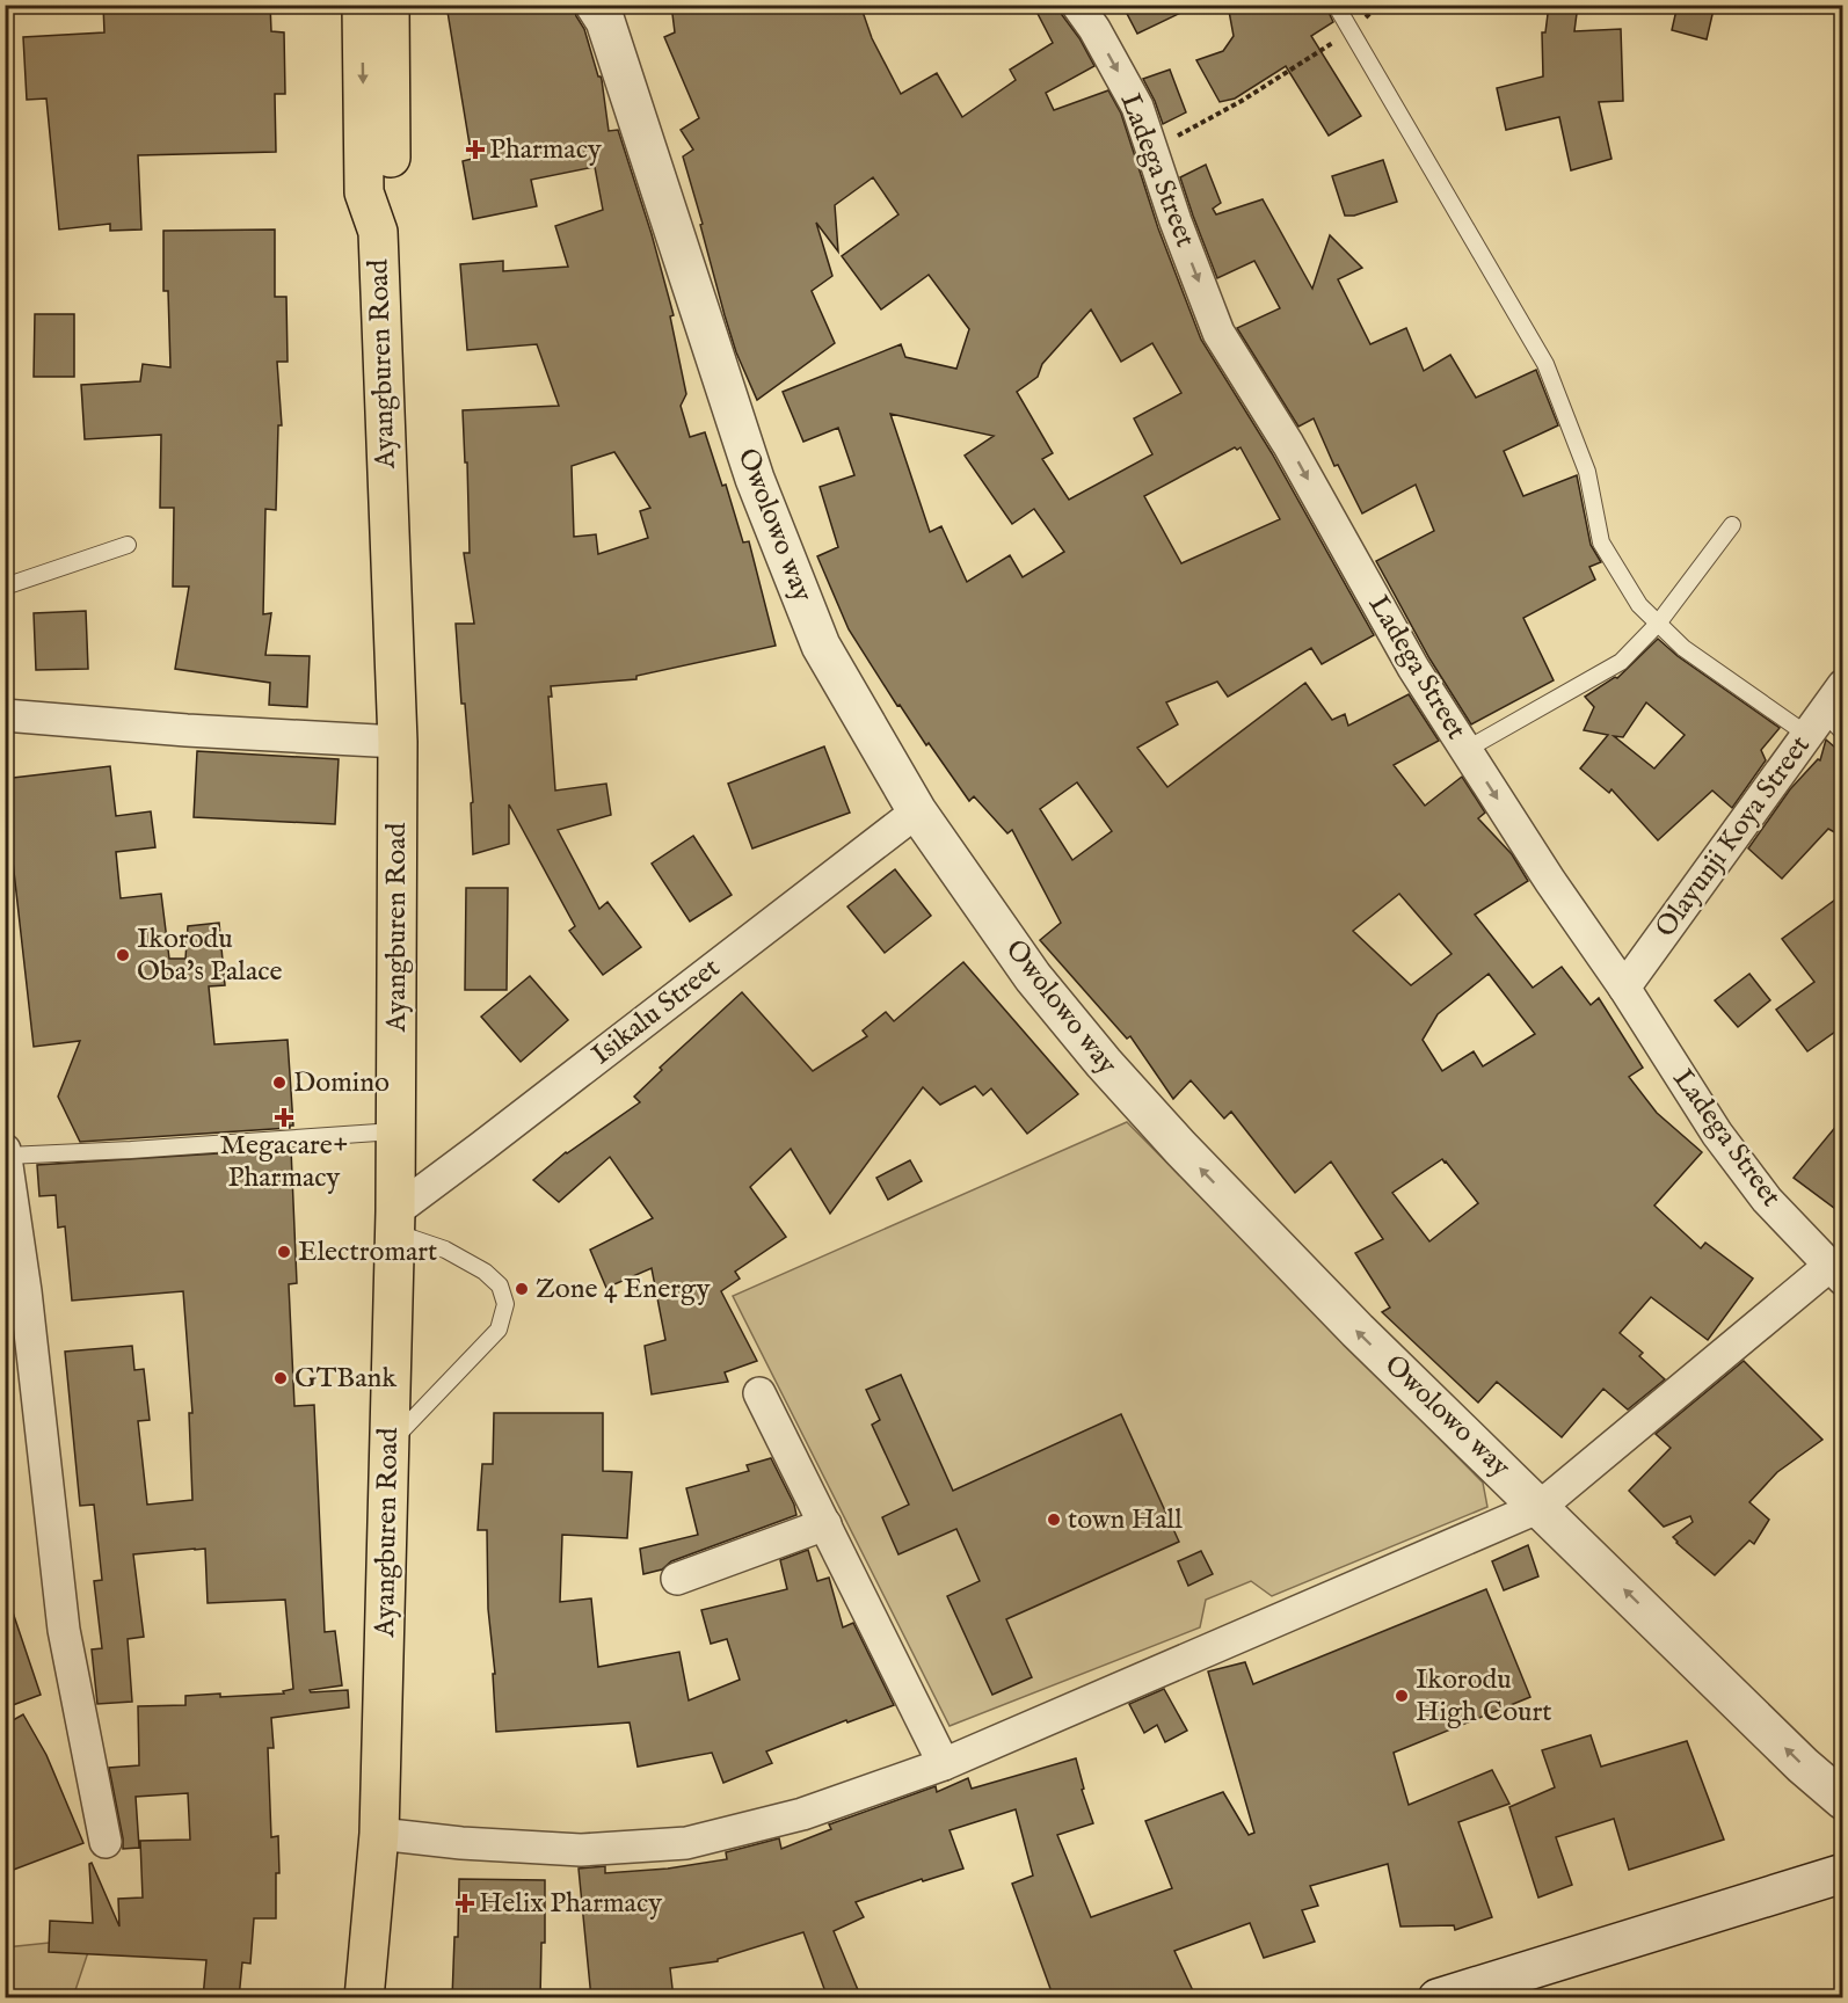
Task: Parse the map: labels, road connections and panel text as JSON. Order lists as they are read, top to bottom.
{
  "streets": {
    "main road": ["Ayangburen Road"],
    "street": [
      "Ladega Street",
      "Owolowo way",
      "Olayunji Koya Street",
      "Isikalu Street"
    ]
  },
  "crossings": [
    ["Ladega Street", "Olayunji Koya Street"],
    ["Ayangburen Road", "Isikalu Street"],
    ["Owolowo way", "Isikalu Street"]
  ],
  "one_way": ["Ladega Street", "Owolowo way"],
  "places": {
    "health": ["Pharmacy", "Megacare+ Pharmacy", "Helix Pharmacy"],
    "other": [
      "Ikorodu Oba's Palace",
      "Domino",
      "Electromart",
      "Zone 4 Energy",
      "GTBank",
      "town Hall",
      "Ikorodu High Court"
    ]
  }
}
